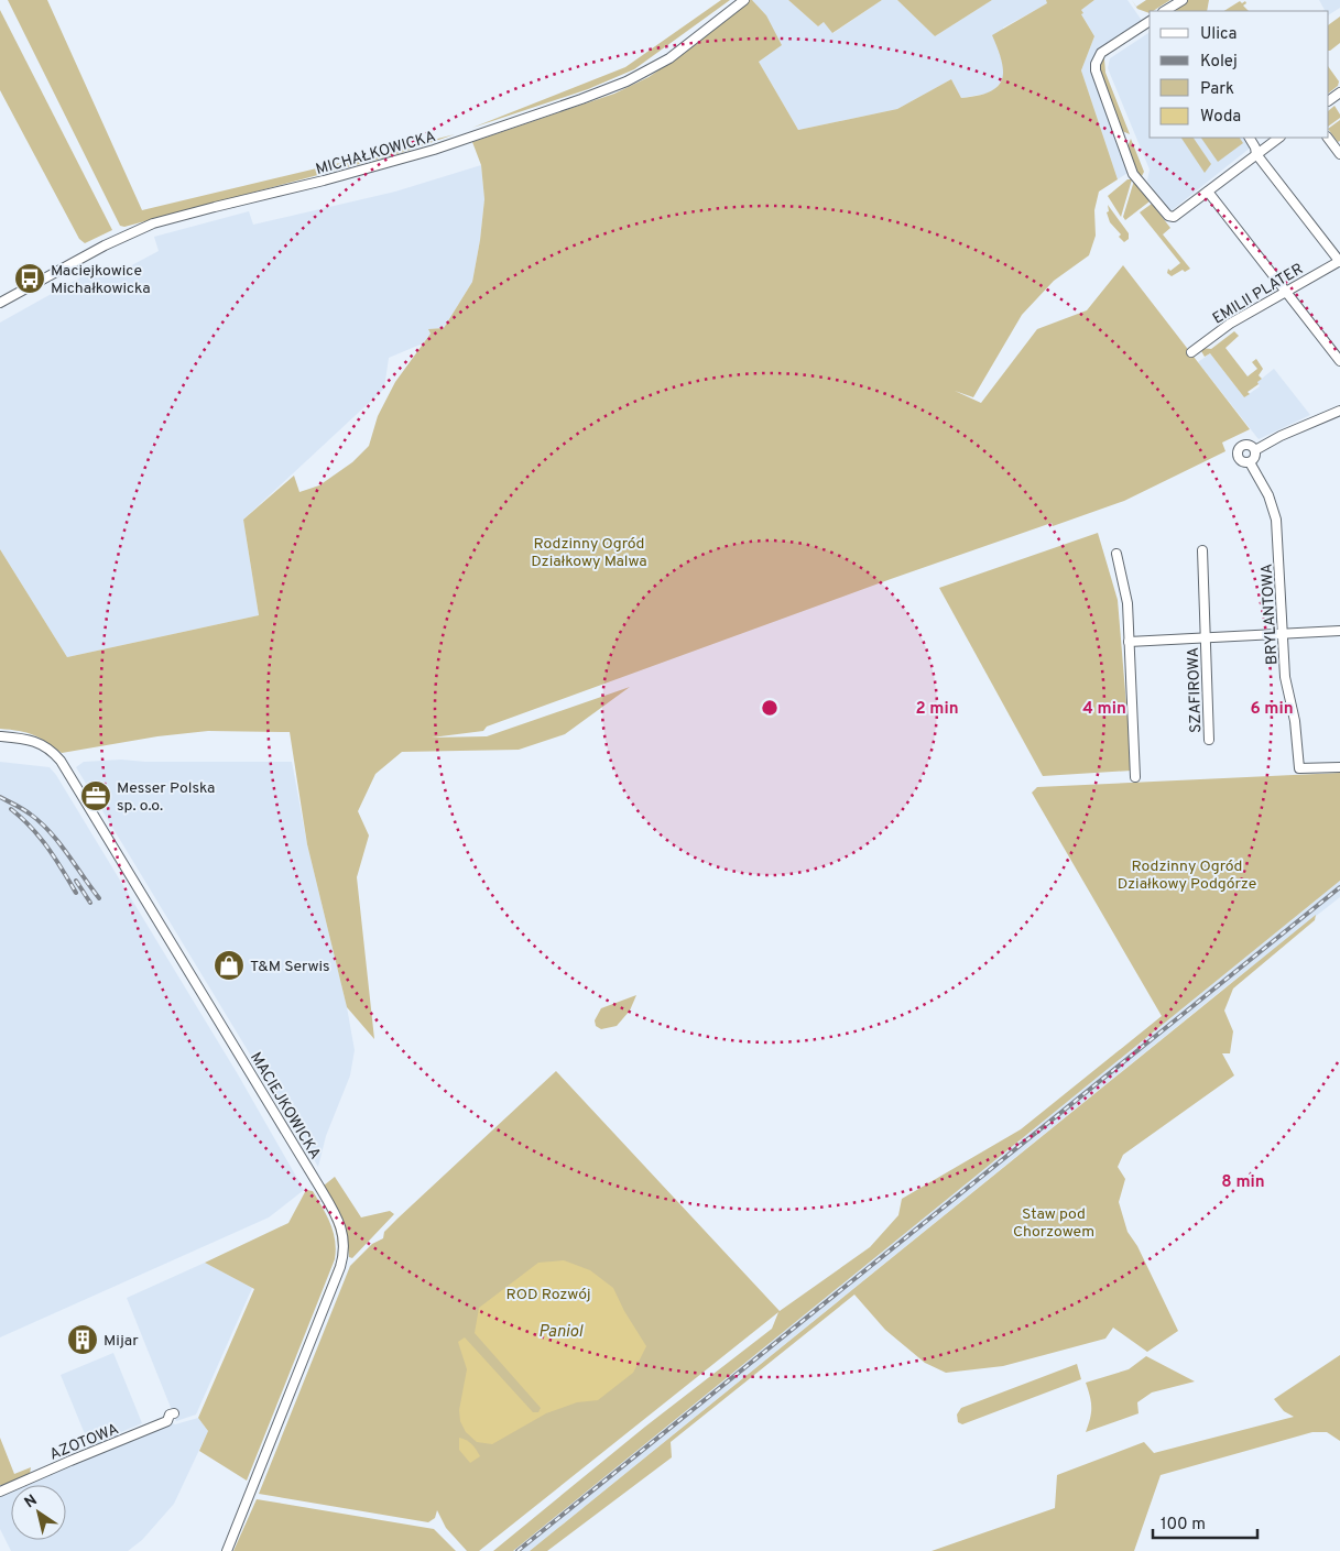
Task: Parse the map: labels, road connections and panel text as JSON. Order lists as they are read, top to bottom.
{
  "streets": {
    "street": [
      "MICHAŁKOWICKA",
      "EMILII PLATER",
      "BRYLANTOWA",
      "SZAFIROWA",
      "MACIEJKOWICKA",
      "AZOTOWA"
    ]
  },
  "crossings": [
    ["BRYLANTOWA", "SZAFIROWA"]
  ],
  "water": ["Paniol"],
  "parks": [
    "Rodzinny Ogród Działkowy Malwa",
    "Rodzinny Ogród Działkowy Podgórze",
    "Staw pod Chorzowem",
    "ROD Rozwój"
  ],
  "places": {
    "bus stop": ["Maciejkowice Michałkowicka"],
    "office": ["Messer Polska sp. o.o."],
    "shop": ["T&M Serwis"],
    "building": ["Mijar"]
  },
  "legend": [
    "Ulica",
    "Kolej",
    "Park",
    "Woda"
  ],
  "scale_bar": "100 m",
  "north": "top left",
  "rings": [
    "2 min",
    "4 min",
    "6 min",
    "8 min"
  ]
}
